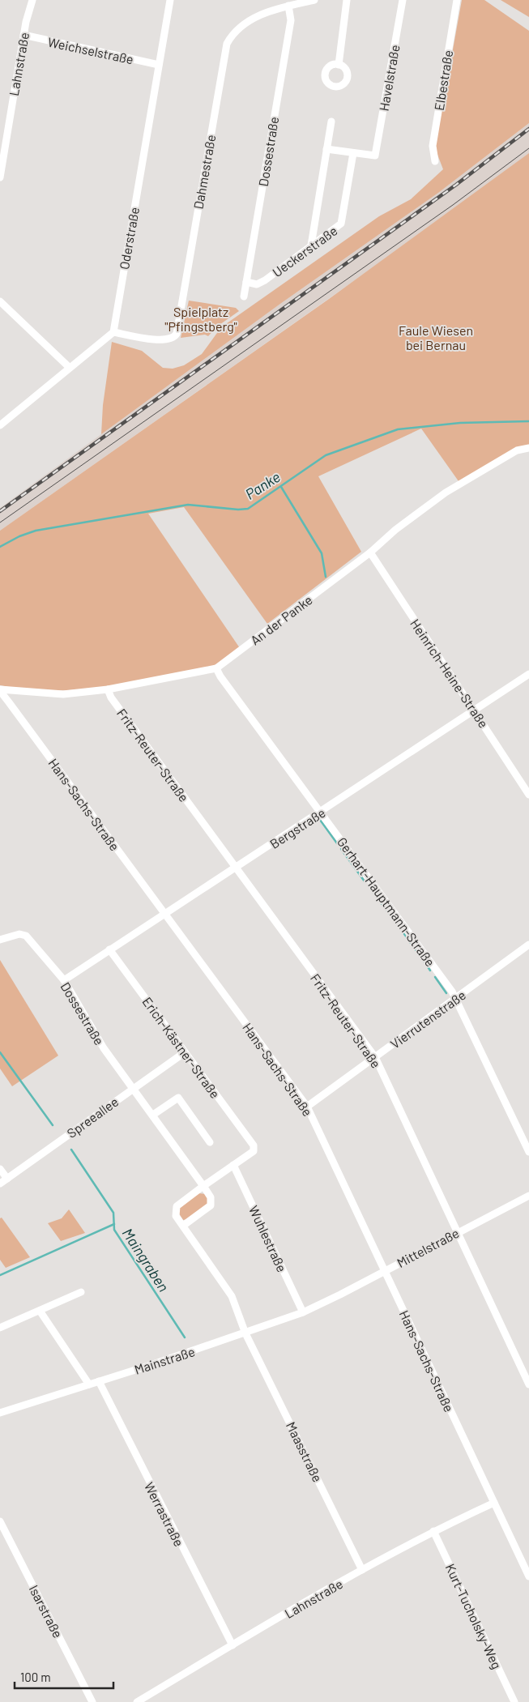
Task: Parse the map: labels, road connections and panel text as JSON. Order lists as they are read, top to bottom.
{
  "streets": {
    "street": [
      "Weichselstraße",
      "Lahnstraße",
      "Havelstraße",
      "Elbestraße",
      "Dossestraße",
      "Dahmestraße",
      "Oderstraße",
      "Ueckerstraße",
      "An der Panke",
      "Heinrich-Heine-Straße",
      "Fritz-Reuter-Straße",
      "Hans-Sachs-Straße",
      "Bergstraße",
      "Gerhart-Hauptmann-Straße",
      "Vierrutenstraße",
      "Erich-Kästner-Straße",
      "Spreeallee",
      "Wuhlestraße",
      "Mittelstraße",
      "Mainstraße",
      "Maasstraße",
      "Werrastraße",
      "Isarstraße",
      "Kurt-Tucholsky-Weg"
    ]
  },
  "crossings": [
    ["Weichselstraße", "Lahnstraße"],
    ["Weichselstraße", "Oderstraße"],
    ["Lahnstraße", "Hans-Sachs-Straße"],
    ["Lahnstraße", "Maasstraße"],
    ["Lahnstraße", "Werrastraße"],
    ["Lahnstraße", "Kurt-Tucholsky-Weg"],
    ["Havelstraße", "Ueckerstraße"],
    ["Dossestraße", "Dahmestraße"],
    ["Dossestraße", "Ueckerstraße"],
    ["Dossestraße", "Bergstraße"],
    ["Dossestraße", "Spreeallee"],
    ["Dahmestraße", "Oderstraße"],
    ["An der Panke", "Heinrich-Heine-Straße"],
    ["An der Panke", "Fritz-Reuter-Straße"],
    ["An der Panke", "Hans-Sachs-Straße"],
    ["An der Panke", "Gerhart-Hauptmann-Straße"],
    ["Heinrich-Heine-Straße", "Bergstraße"],
    ["Fritz-Reuter-Straße", "Bergstraße"],
    ["Fritz-Reuter-Straße", "Vierrutenstraße"],
    ["Fritz-Reuter-Straße", "Mittelstraße"],
    ["Hans-Sachs-Straße", "Bergstraße"],
    ["Hans-Sachs-Straße", "Vierrutenstraße"],
    ["Hans-Sachs-Straße", "Mittelstraße"],
    ["Bergstraße", "Gerhart-Hauptmann-Straße"],
    ["Bergstraße", "Erich-Kästner-Straße"],
    ["Gerhart-Hauptmann-Straße", "Vierrutenstraße"],
    ["Erich-Kästner-Straße", "Spreeallee"],
    ["Erich-Kästner-Straße", "Wuhlestraße"],
    ["Wuhlestraße", "Mainstraße"],
    ["Mittelstraße", "Mainstraße"],
    ["Mainstraße", "Maasstraße"],
    ["Mainstraße", "Werrastraße"]
  ],
  "water": ["Panke", "Maingraben"],
  "parks": ["Spielplatz \"Pfingstberg\"", "Faule Wiesen bei Bernau"],
  "scale_bar": "100 m"
}
